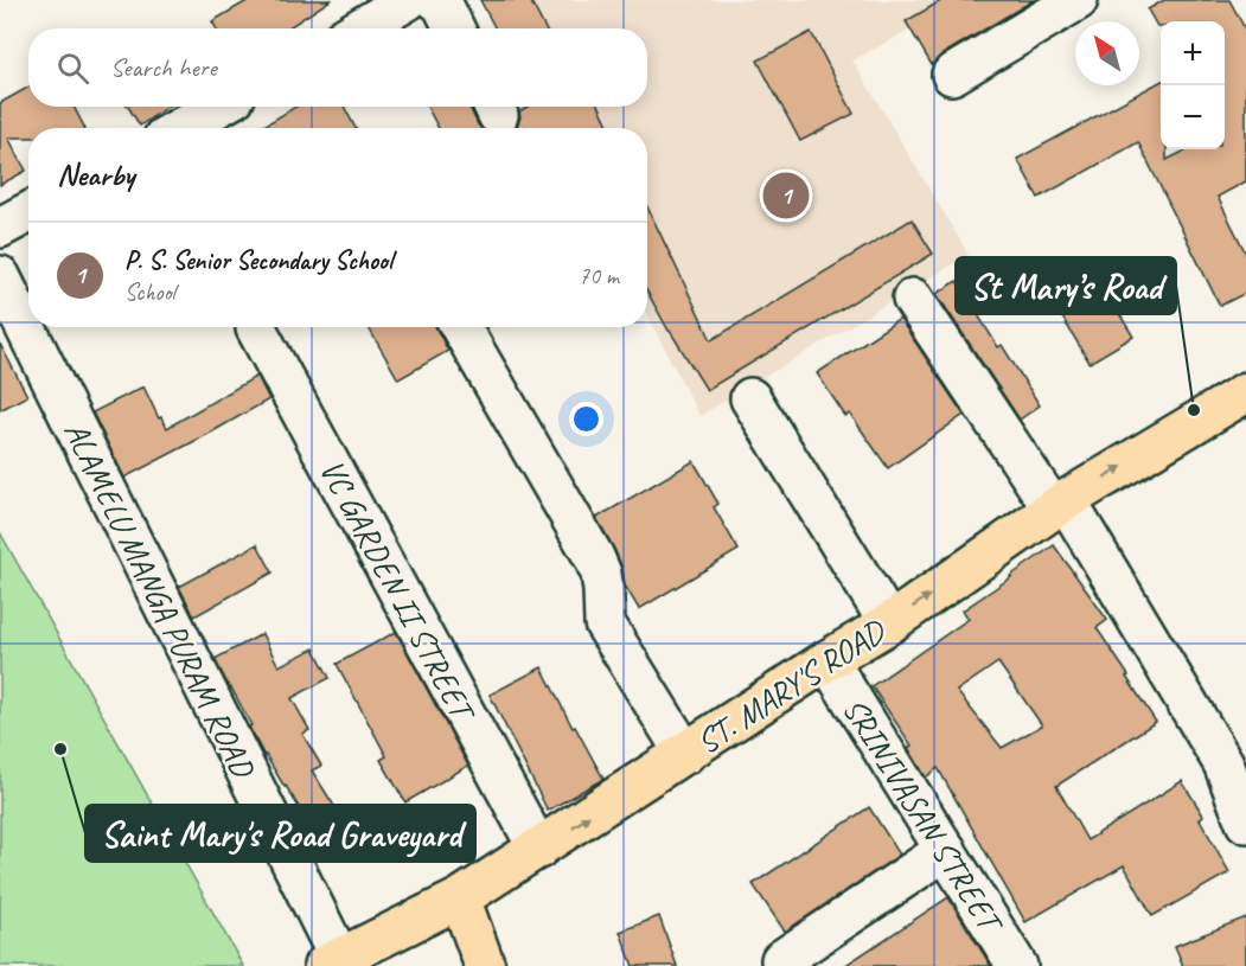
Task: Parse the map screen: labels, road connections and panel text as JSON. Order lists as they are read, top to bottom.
{
  "streets": {
    "main road": ["ST. MARY'S ROAD"],
    "street": ["VC GARDEN II STREET", "ALAMELU MANGA PURAM ROAD", "SRINIVASAN STREET"]
  },
  "crossings": [
    ["VC GARDEN II STREET", "ST. MARY'S ROAD"],
    ["ALAMELU MANGA PURAM ROAD", "ST. MARY'S ROAD"],
    ["ST. MARY'S ROAD", "SRINIVASAN STREET"]
  ],
  "one_way": ["ST. MARY'S ROAD"],
  "places": ["St Mary’s Road", "Saint Mary's Road Graveyard"],
  "north": "top left",
  "page": {
    "map_buttons": ["+", "−"],
    "search": "Search here",
    "heading": "Nearby",
    "pins": "1",
    "list": [
      {
        "mark": "1",
        "name": "P. S. Senior Secondary School",
        "note": "School",
        "value": "70 m"
      }
    ]
  }
}
